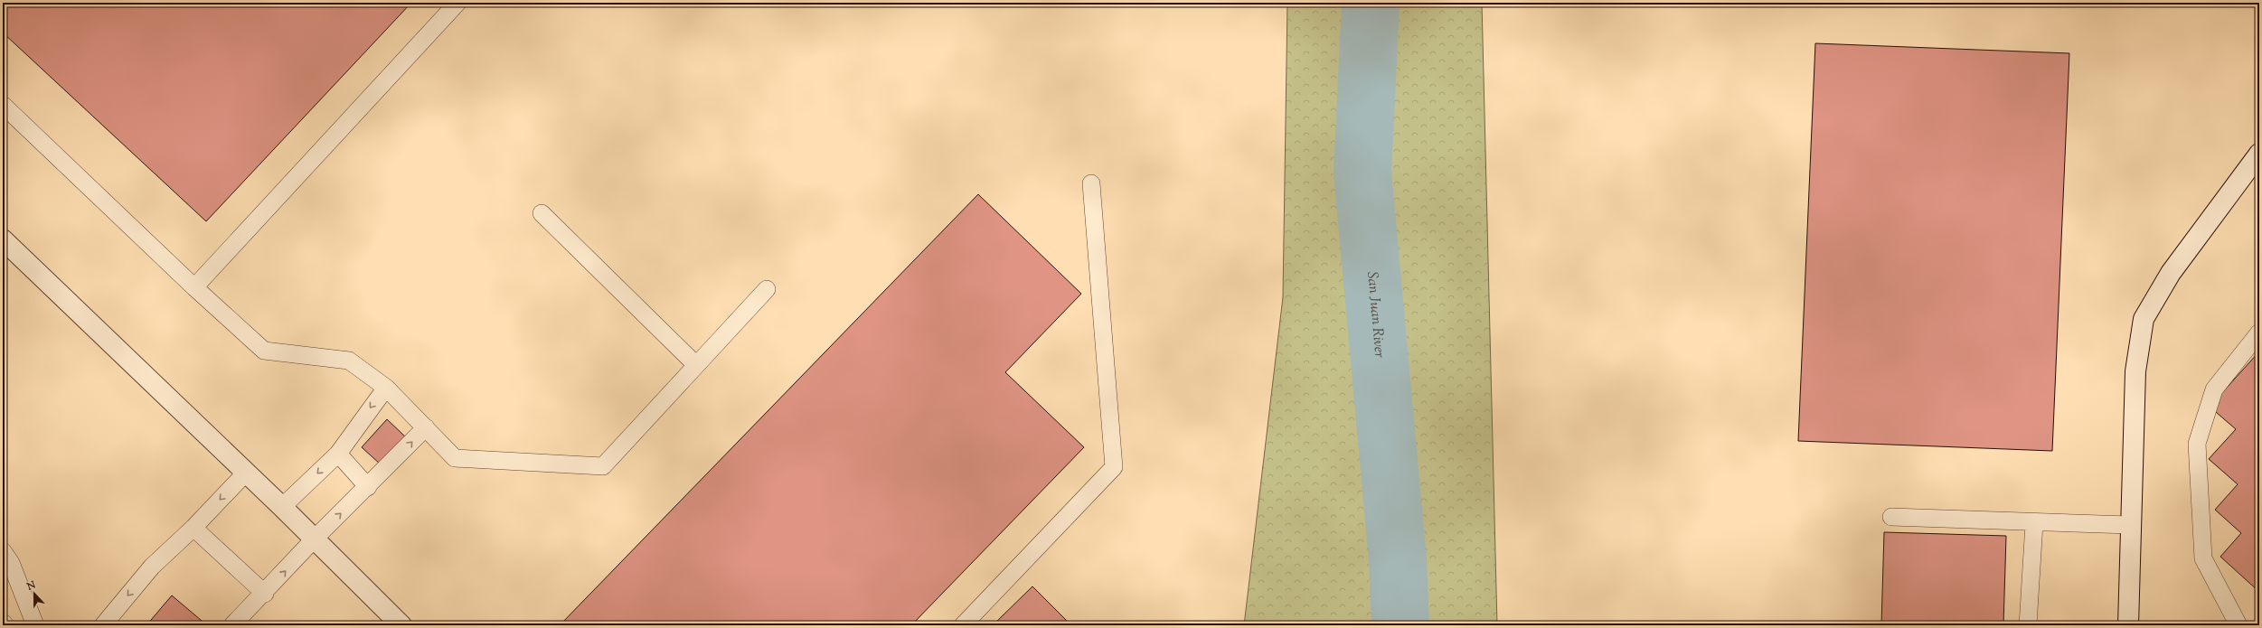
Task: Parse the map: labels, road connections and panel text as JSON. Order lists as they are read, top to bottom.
{
  "water": ["San Juan River"],
  "north": "top"
}
